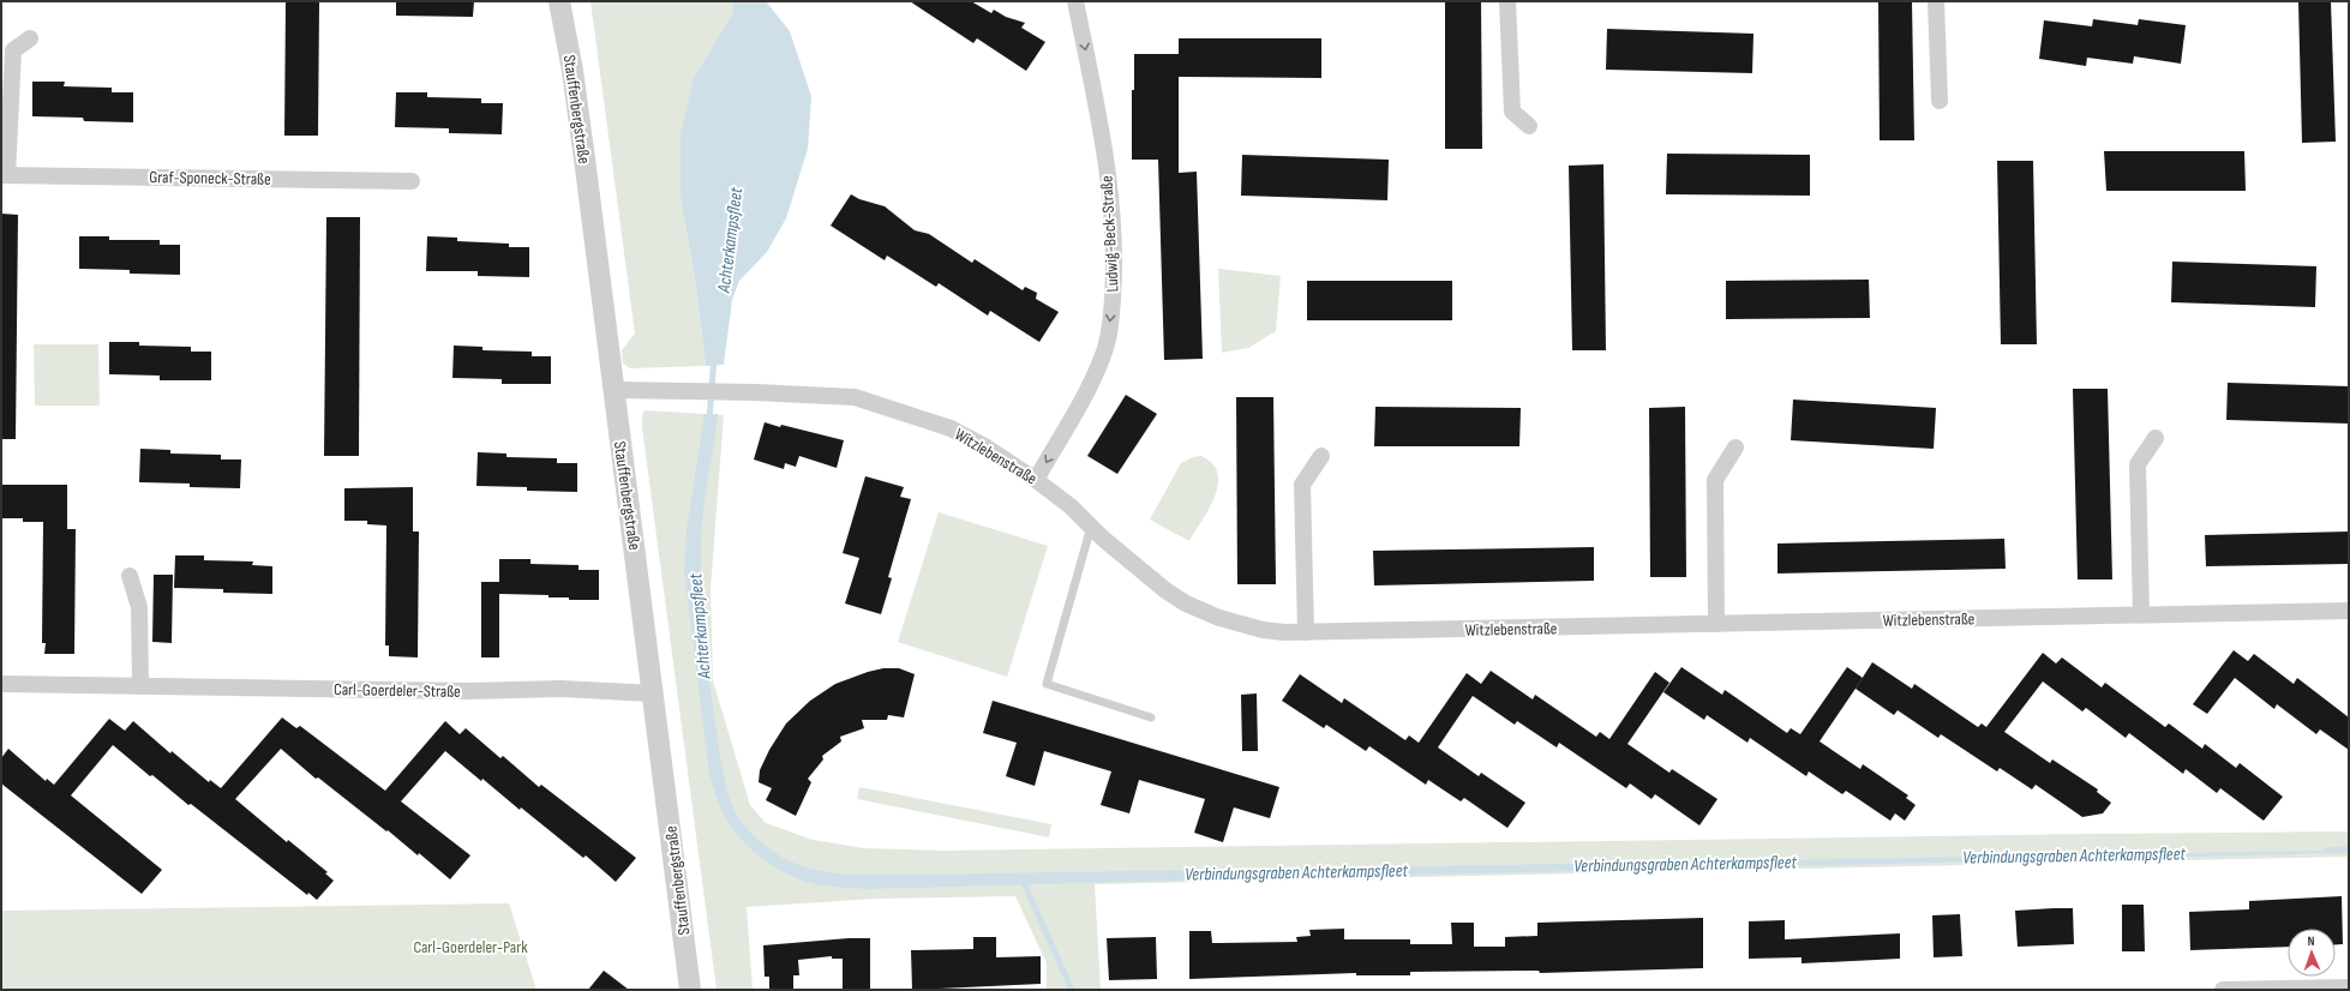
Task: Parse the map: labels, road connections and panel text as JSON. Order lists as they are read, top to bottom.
{
  "streets": {
    "street": [
      "Stauffenbergstraße",
      "Graf-Sponeck-Straße",
      "Ludwig-Beck-Straße",
      "Witzlebenstraße",
      "Carl-Goerdeler-Straße"
    ]
  },
  "crossings": [
    ["Stauffenbergstraße", "Witzlebenstraße"],
    ["Stauffenbergstraße", "Carl-Goerdeler-Straße"],
    ["Ludwig-Beck-Straße", "Witzlebenstraße"]
  ],
  "one_way": ["Ludwig-Beck-Straße"],
  "water": ["Achterkampsfleet", "Verbindungsgraben Achterkampsfleet"],
  "parks": ["Carl-Goerdeler-Park"],
  "north": "top"
}
